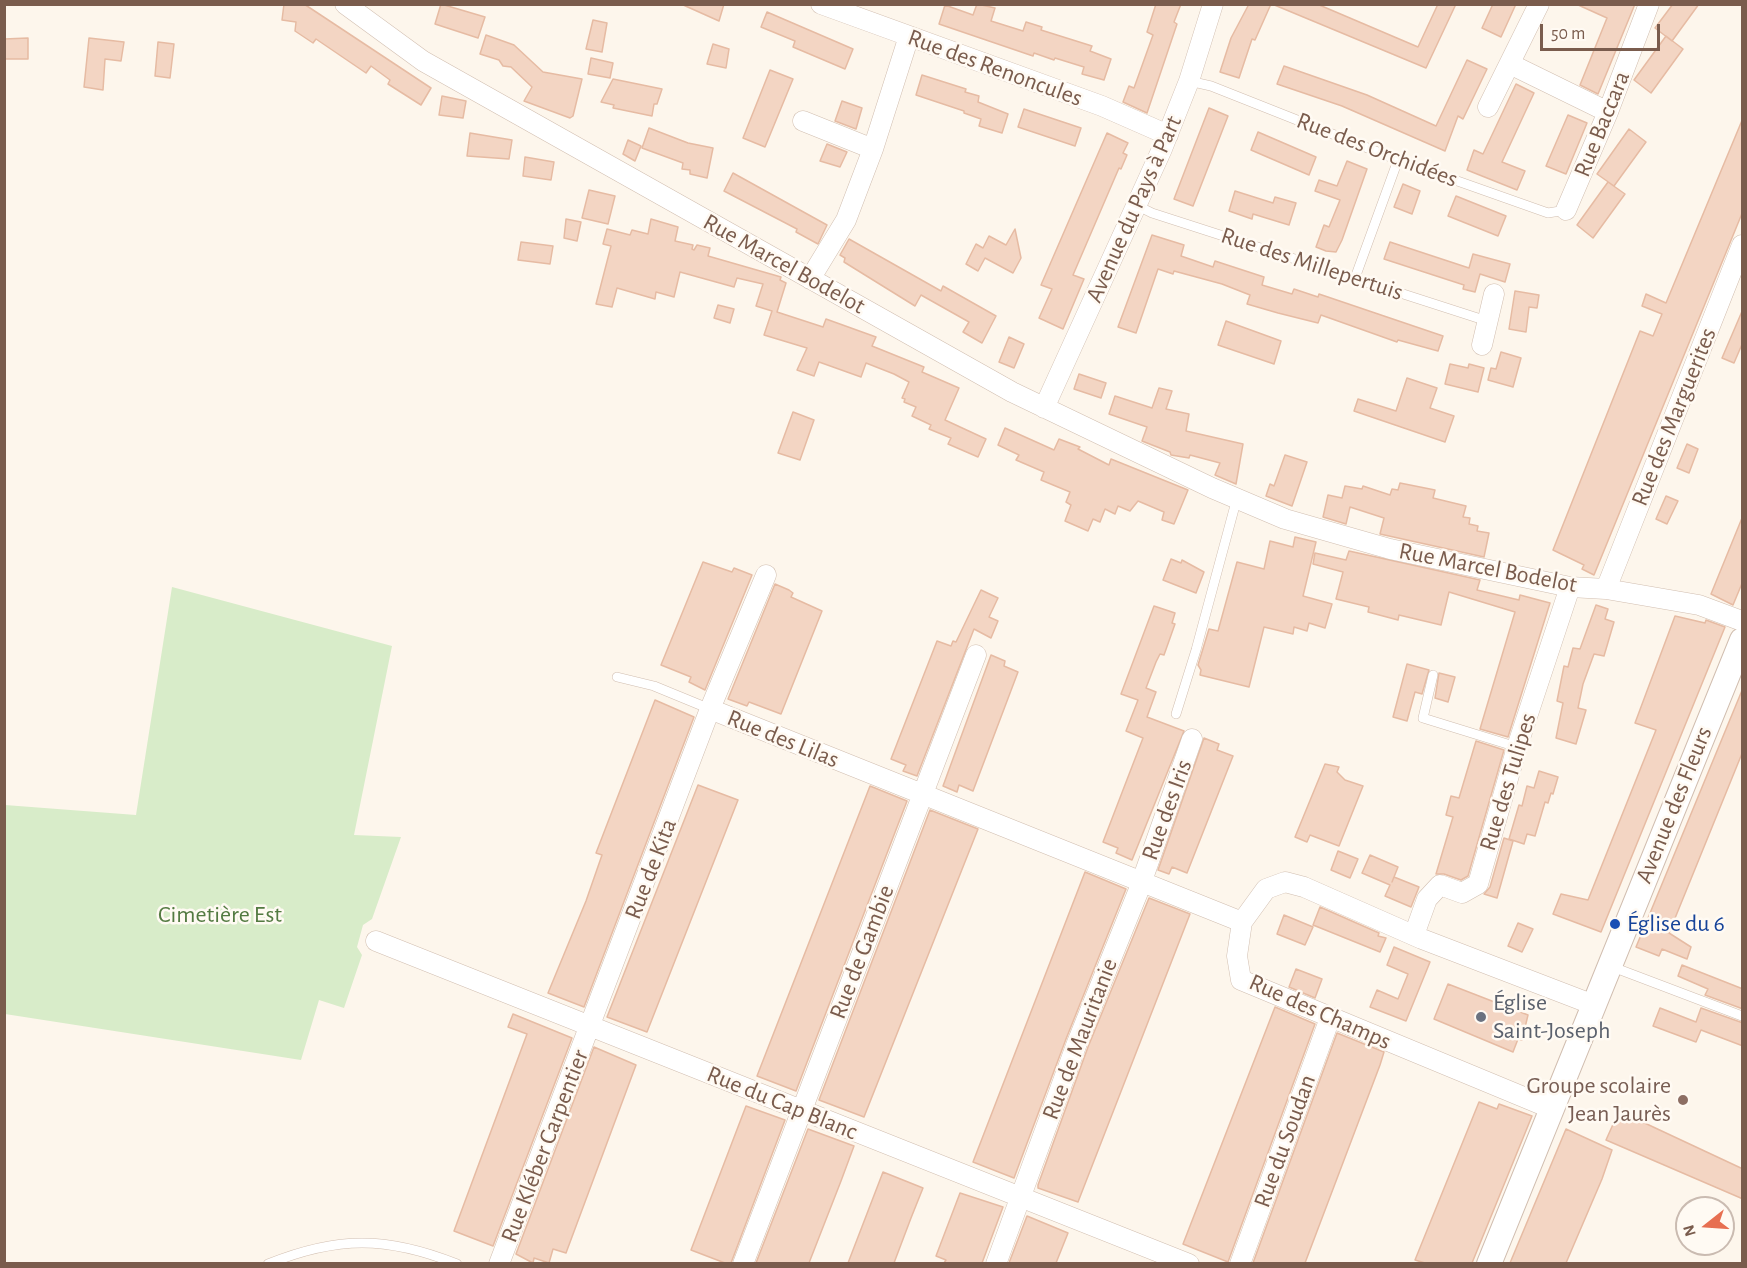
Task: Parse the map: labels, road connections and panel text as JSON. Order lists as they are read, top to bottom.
{
  "streets": {
    "street": [
      "Rue des Renoncules",
      "Rue Baccara",
      "Avenue du Pays à Part",
      "Rue Marcel Bodelot",
      "Rue des Marguerites",
      "Rue des Lilas",
      "Rue des Tulipes",
      "Avenue des Fleurs",
      "Rue des Iris",
      "Rue de Kita",
      "Rue de Gambie",
      "Rue des Champs",
      "Rue de Mauritanie",
      "Rue du Cap Blanc",
      "Rue du Soudan",
      "Rue Kléber Carpentier"
    ],
    "lane": ["Rue des Orchidées", "Rue des Millepertuis"]
  },
  "crossings": [
    ["Rue des Renoncules", "Avenue du Pays à Part"],
    ["Rue Baccara", "Rue des Orchidées"],
    ["Rue des Orchidées", "Avenue du Pays à Part"],
    ["Avenue du Pays à Part", "Rue Marcel Bodelot"],
    ["Avenue du Pays à Part", "Rue des Millepertuis"],
    ["Rue Marcel Bodelot", "Rue des Marguerites"],
    ["Rue Marcel Bodelot", "Rue des Tulipes"],
    ["Rue des Lilas", "Rue des Iris"],
    ["Rue des Lilas", "Rue de Kita"],
    ["Rue des Lilas", "Rue de Gambie"],
    ["Rue des Lilas", "Rue des Champs"],
    ["Rue des Lilas", "Rue de Mauritanie"],
    ["Rue des Tulipes", "Rue des Champs"],
    ["Avenue des Fleurs", "Rue des Champs"],
    ["Rue des Iris", "Rue de Mauritanie"],
    ["Rue de Kita", "Rue du Cap Blanc"],
    ["Rue de Kita", "Rue Kléber Carpentier"],
    ["Rue de Gambie", "Rue du Cap Blanc"],
    ["Rue des Champs", "Rue du Soudan"],
    ["Rue de Mauritanie", "Rue du Cap Blanc"],
    ["Rue du Cap Blanc", "Rue Kléber Carpentier"]
  ],
  "parks": ["Cimetière Est"],
  "places": ["Église du 6", "Église Saint-Joseph", "Groupe scolaire Jean Jaurès"],
  "scale_bar": "50 m",
  "north": "left"
}
